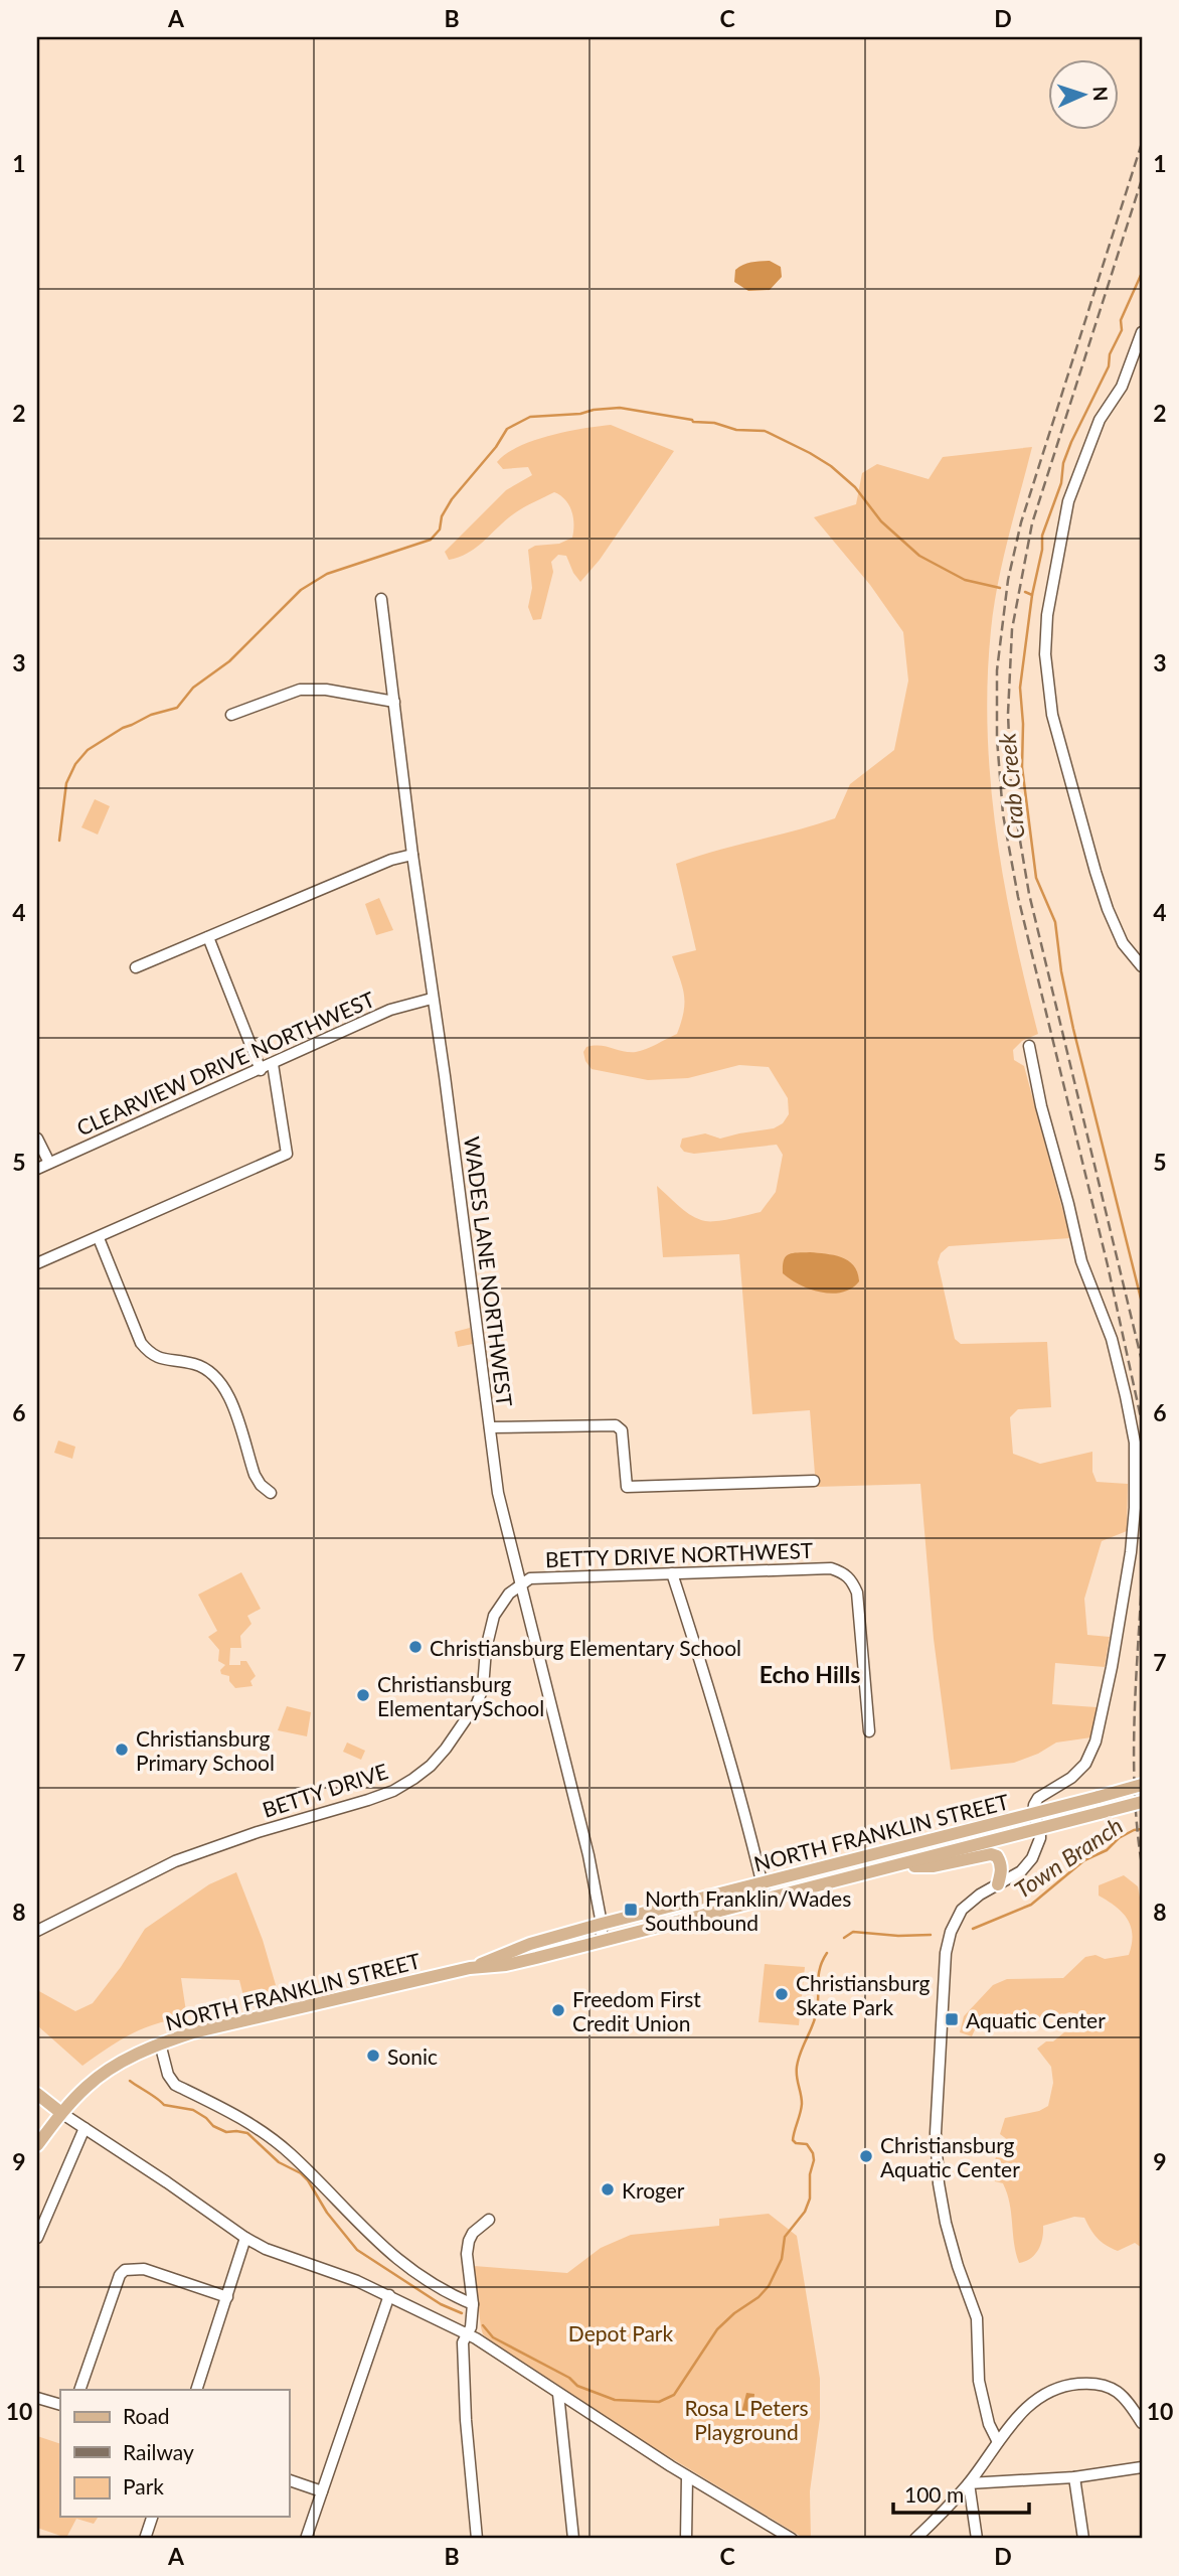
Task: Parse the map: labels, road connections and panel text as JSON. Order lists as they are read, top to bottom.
{
  "streets": {
    "main road": ["NORTH FRANKLIN STREET"],
    "street": [
      "CLEARVIEW DRIVE NORTHWEST",
      "WADES LANE NORTHWEST",
      "BETTY DRIVE NORTHWEST",
      "BETTY DRIVE"
    ]
  },
  "crossings": [
    ["CLEARVIEW DRIVE NORTHWEST", "WADES LANE NORTHWEST"],
    ["WADES LANE NORTHWEST", "BETTY DRIVE NORTHWEST"],
    ["WADES LANE NORTHWEST", "BETTY DRIVE"],
    ["WADES LANE NORTHWEST", "NORTH FRANKLIN STREET"],
    ["BETTY DRIVE NORTHWEST", "BETTY DRIVE"]
  ],
  "districts": ["Echo Hills"],
  "water": ["Crab Creek", "Town Branch"],
  "parks": ["Depot Park", "Rosa L Peters Playground"],
  "places": {
    "other": [
      "Christiansburg Elementary School",
      "Christiansburg ElementarySchool",
      "Christiansburg Primary School",
      "Christiansburg Skate Park",
      "Freedom First Credit Union",
      "Sonic",
      "Christiansburg Aquatic Center",
      "Kroger"
    ],
    "transit": ["North Franklin/Wades Southbound", "Aquatic Center"]
  },
  "legend": ["Road", "Railway", "Park"],
  "scale_bar": "100 m",
  "north": "right",
  "grid": {
    "columns": [
      "A",
      "B",
      "C",
      "D"
    ],
    "rows": [
      "1",
      "2",
      "3",
      "4",
      "5",
      "6",
      "7",
      "8",
      "9",
      "10"
    ]
  }
}
